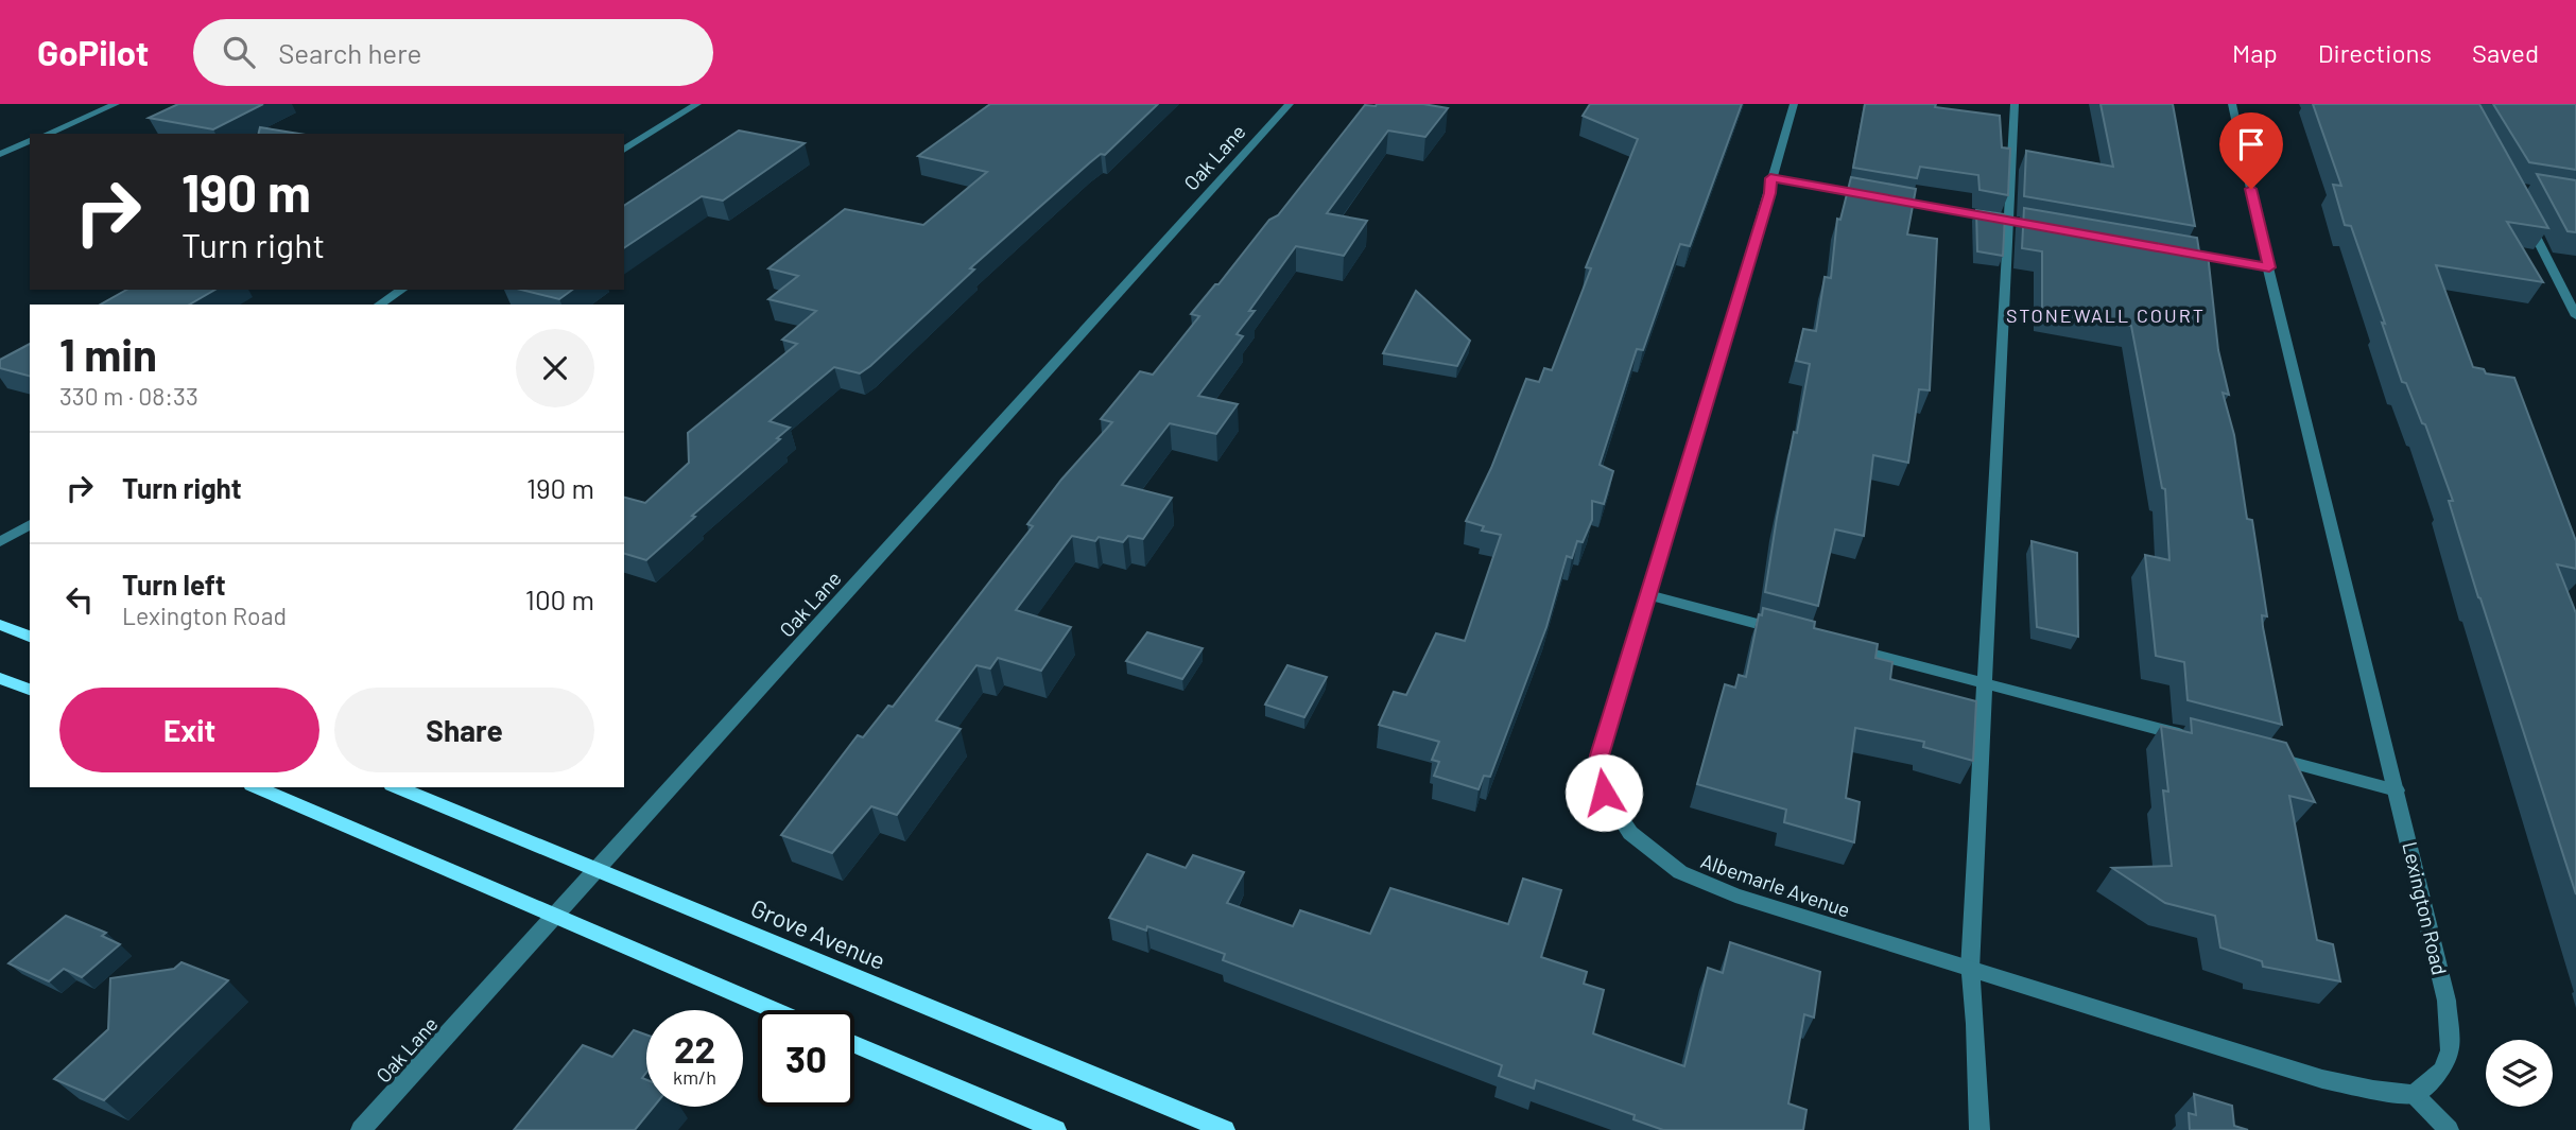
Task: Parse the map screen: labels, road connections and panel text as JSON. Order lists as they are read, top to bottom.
{
  "streets": {
    "street": [
      "Oak Lane",
      "Albemarle Avenue",
      "Lexington Road",
      "Grove Avenue"
    ]
  },
  "crossings": [
    ["Oak Lane", "Grove Avenue"]
  ],
  "districts": ["STONEWALL COURT"],
  "page": {
    "header": "GoPilot",
    "search": "Search here",
    "nav": ["Map", "Directions", "Saved"],
    "turn": ["190 m", "Turn right"],
    "heading": ["1 min", "330 m · 08:33"],
    "list": [
      {
        "name": "Turn right",
        "value": "190 m"
      },
      {
        "name": "Turn left",
        "note": "Lexington Road",
        "value": "100 m"
      }
    ],
    "buttons": ["Exit", "Share"],
    "speed": "22 km/h",
    "limit": "30"
  }
}
